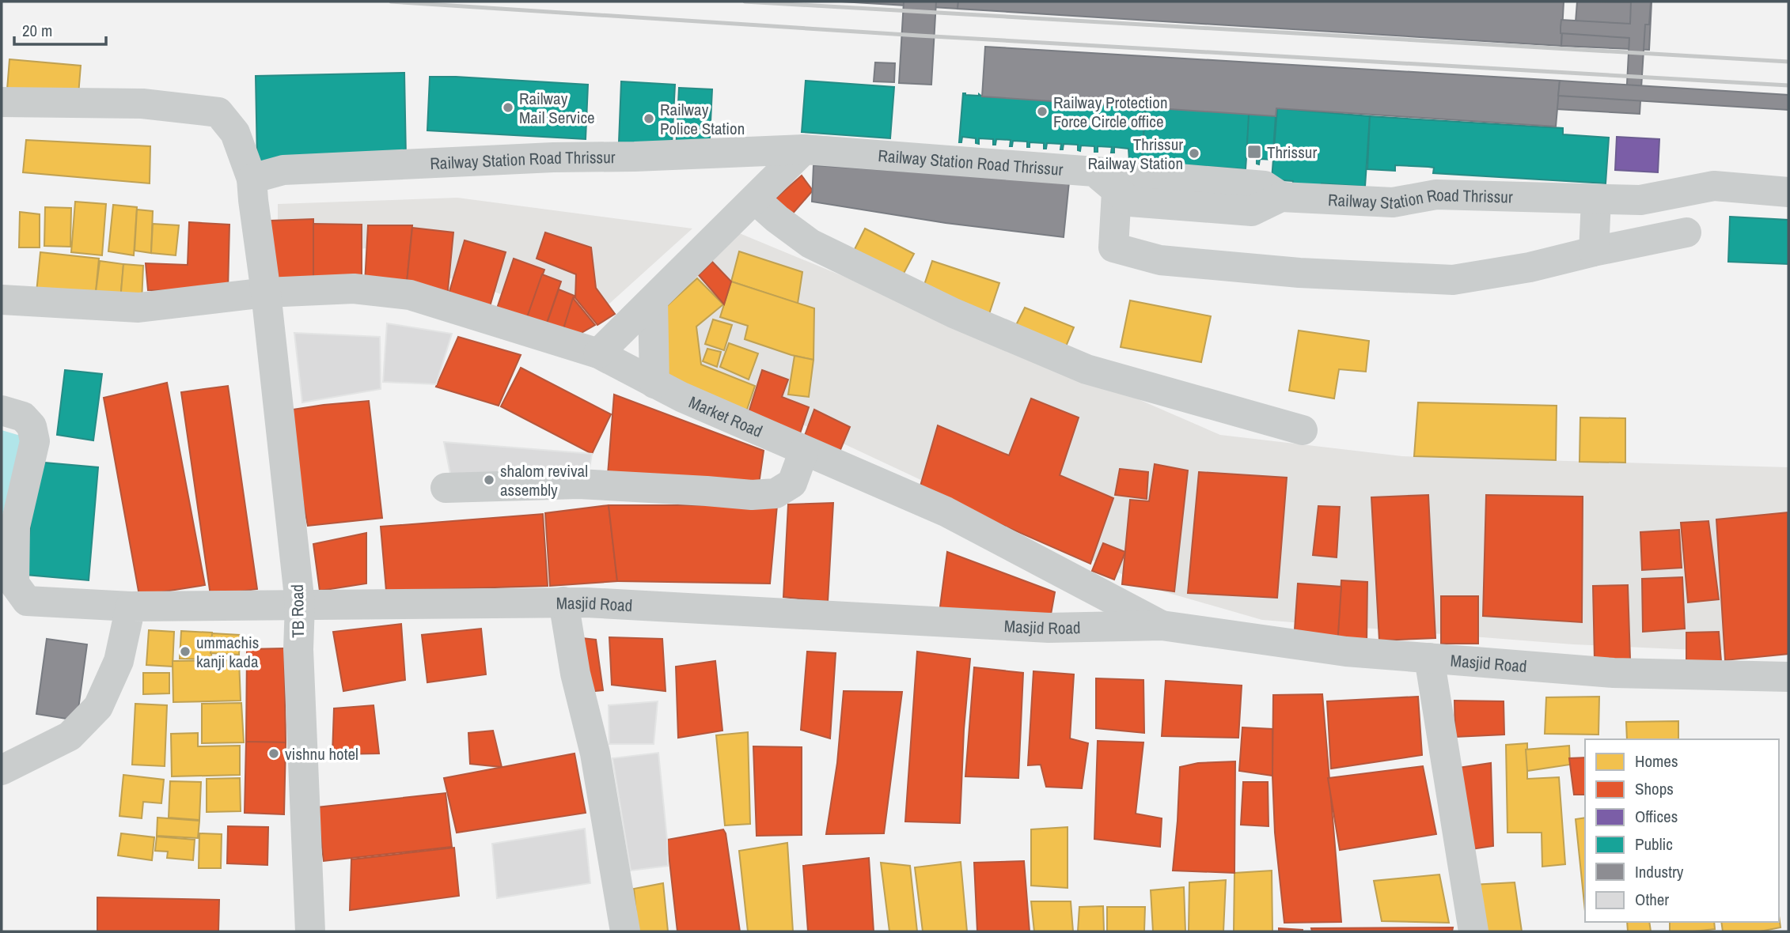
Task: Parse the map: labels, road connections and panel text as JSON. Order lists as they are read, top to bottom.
{
  "streets": {
    "street": [
      "Railway Station Road Thrissur",
      "Market Road",
      "Masjid Road",
      "TB Road"
    ]
  },
  "crossings": [
    ["Market Road", "Masjid Road"],
    ["Market Road", "TB Road"],
    ["Masjid Road", "TB Road"]
  ],
  "places": {
    "other": [
      "Railway Mail Service",
      "Railway Protection Force Circle office",
      "Railway Police Station",
      "Thrissur Railway Station",
      "shalom revival assembly",
      "ummachis kanji kada",
      "vishnu hotel"
    ],
    "transit": ["Thrissur"]
  },
  "legend": [
    "Homes",
    "Shops",
    "Offices",
    "Public",
    "Industry",
    "Other"
  ],
  "scale_bar": "20 m"
}
